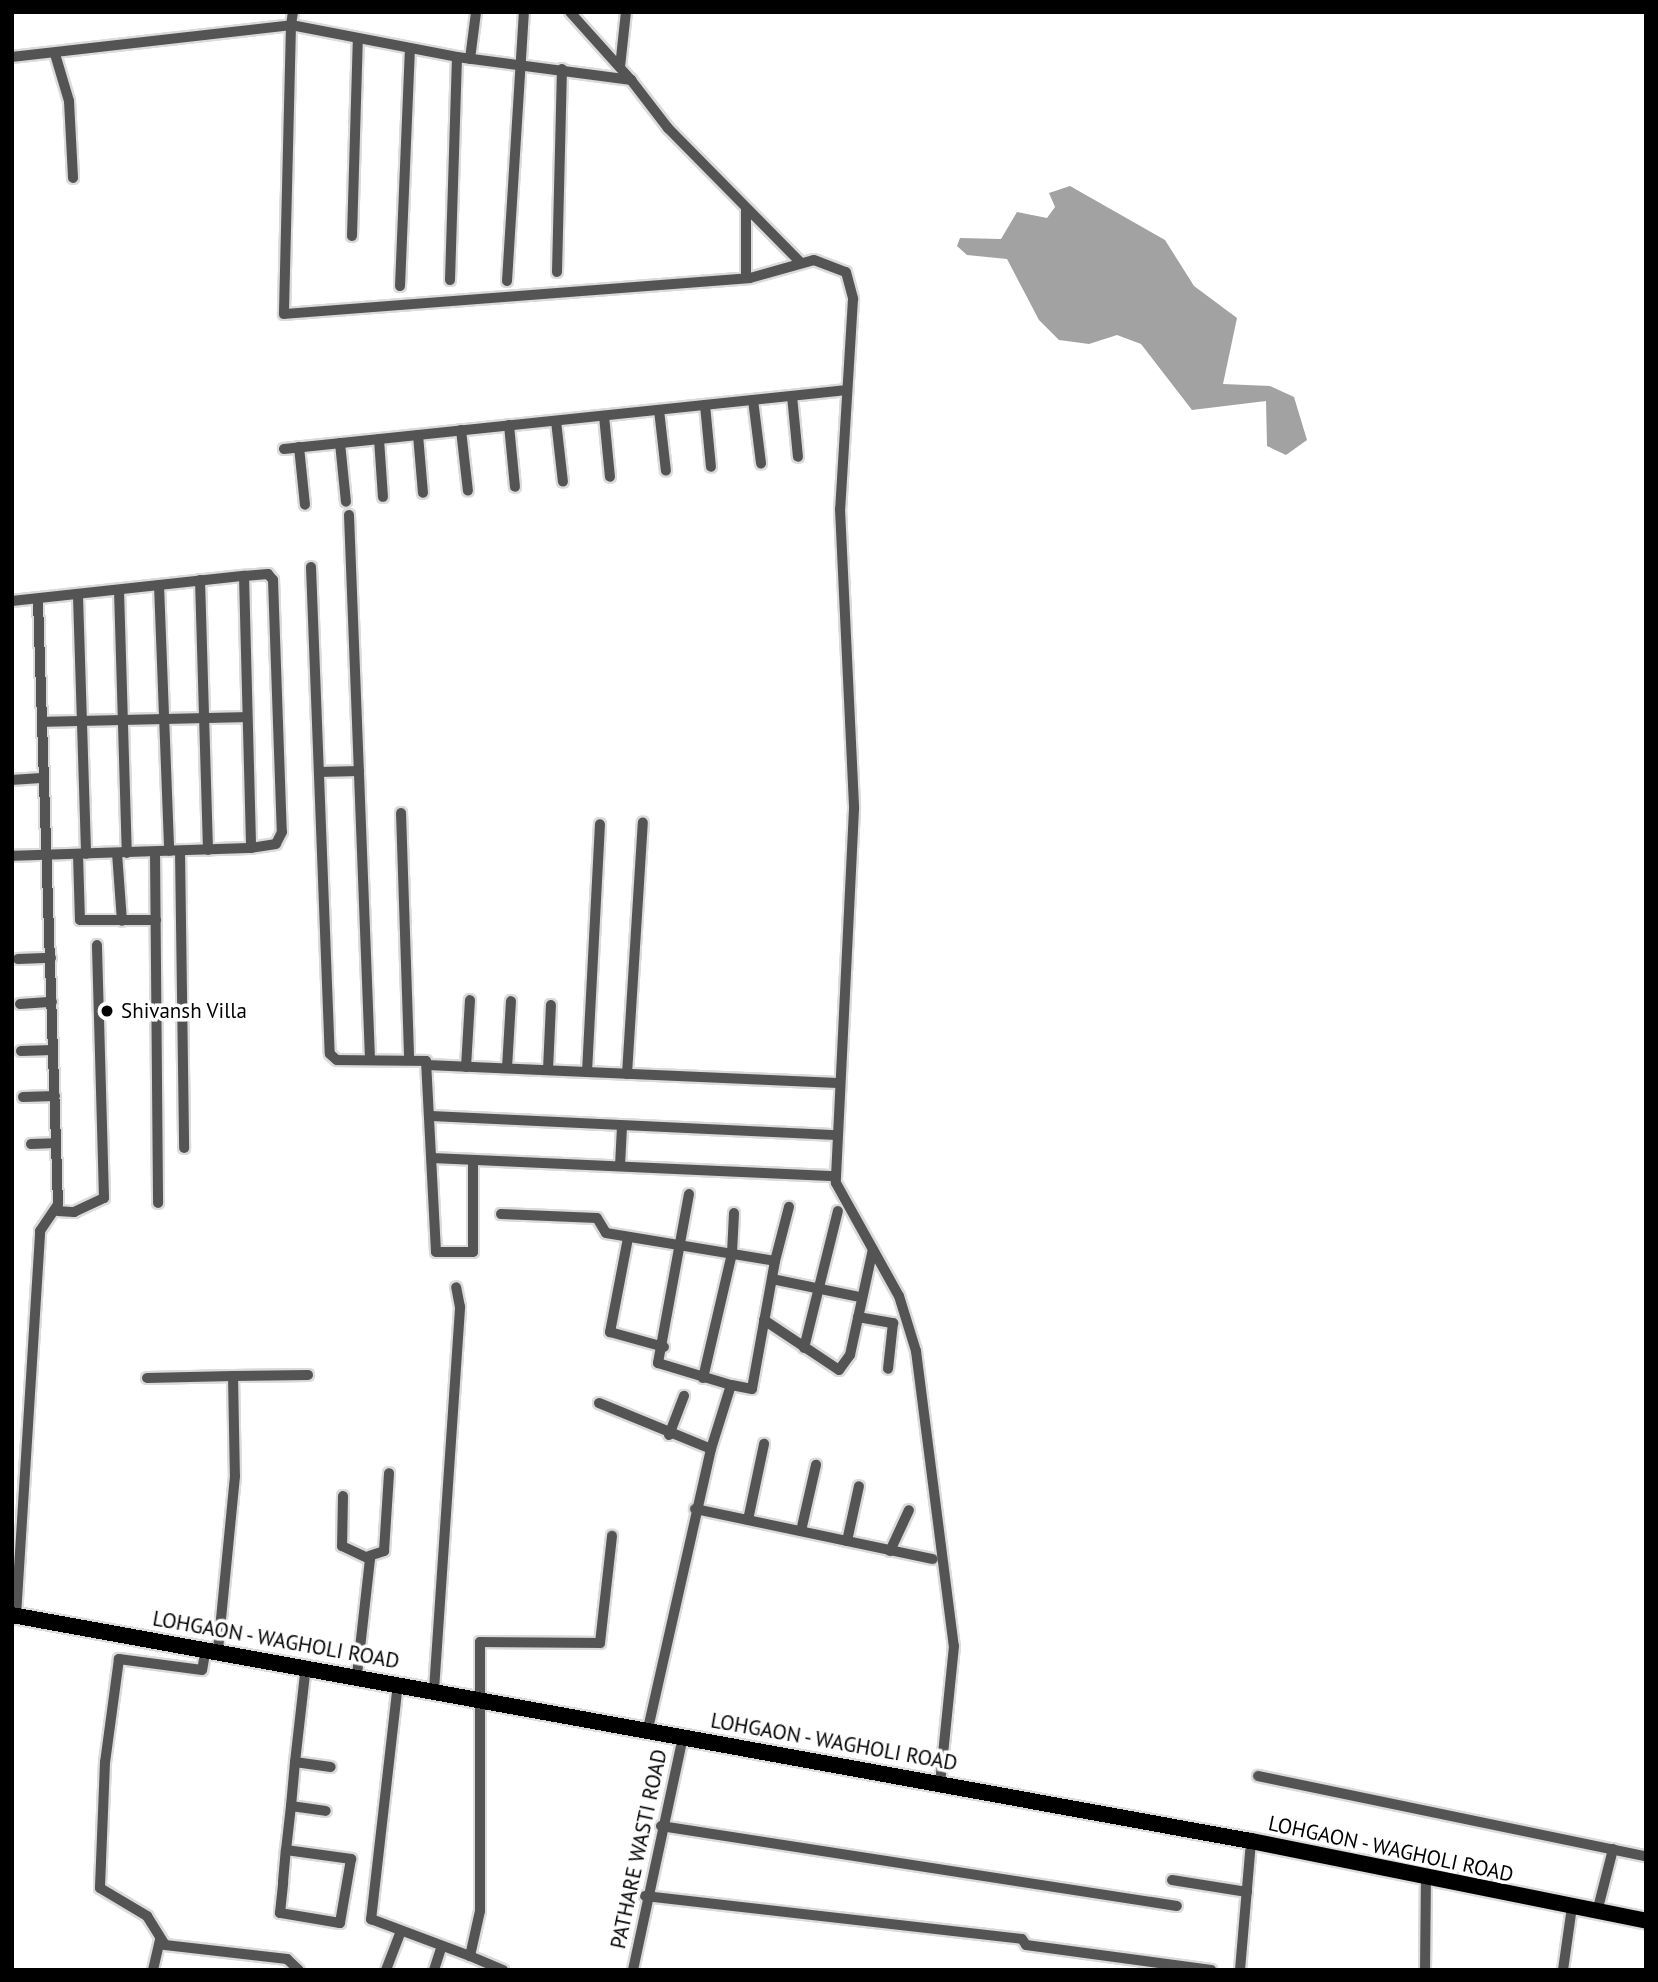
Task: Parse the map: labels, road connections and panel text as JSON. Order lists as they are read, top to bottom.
{
  "streets": {
    "main road": ["LOHGAON - WAGHOLI ROAD"],
    "street": ["PATHARE WASTI ROAD"]
  },
  "crossings": [
    ["LOHGAON - WAGHOLI ROAD", "PATHARE WASTI ROAD"]
  ],
  "places": ["Shivansh Villa"]
}
